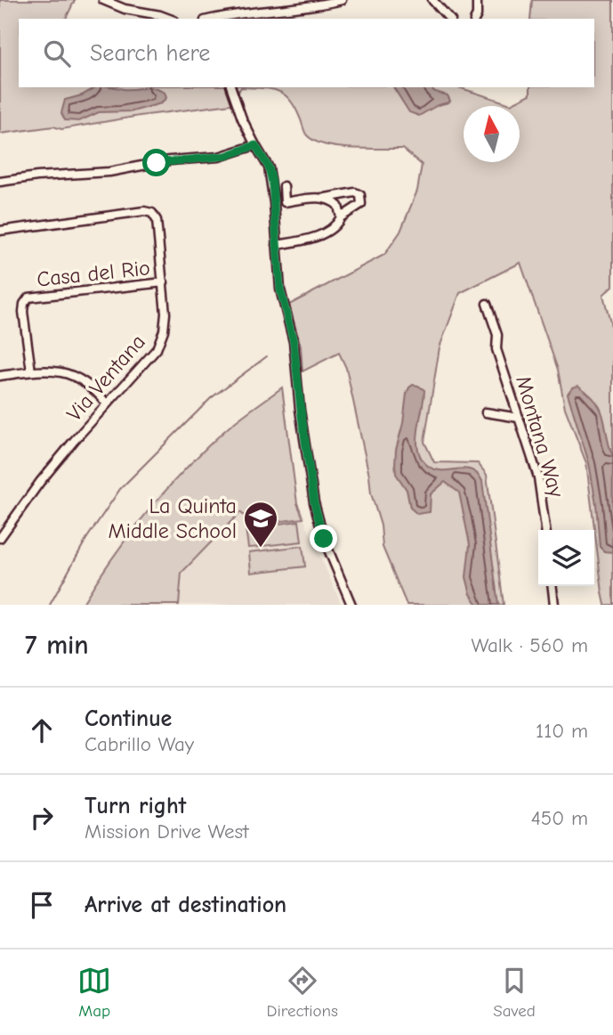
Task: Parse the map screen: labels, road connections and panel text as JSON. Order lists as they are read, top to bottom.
{
  "streets": {
    "street": ["Casa del Rio", "Via Ventana", "Montana Way"]
  },
  "crossings": [
    ["Casa del Rio", "Via Ventana"]
  ],
  "places": {
    "school or university": ["La Quinta Middle School"]
  },
  "north": "top",
  "page": {
    "search": "Search here",
    "heading": ["7 min", "Walk · 560 m"],
    "list": [
      ["Continue", "Cabrillo Way", "110 m"],
      ["Turn right", "Mission Drive West", "450 m"],
      "Arrive at destination"
    ],
    "nav": ["Map", "Directions", "Saved"]
  }
}
